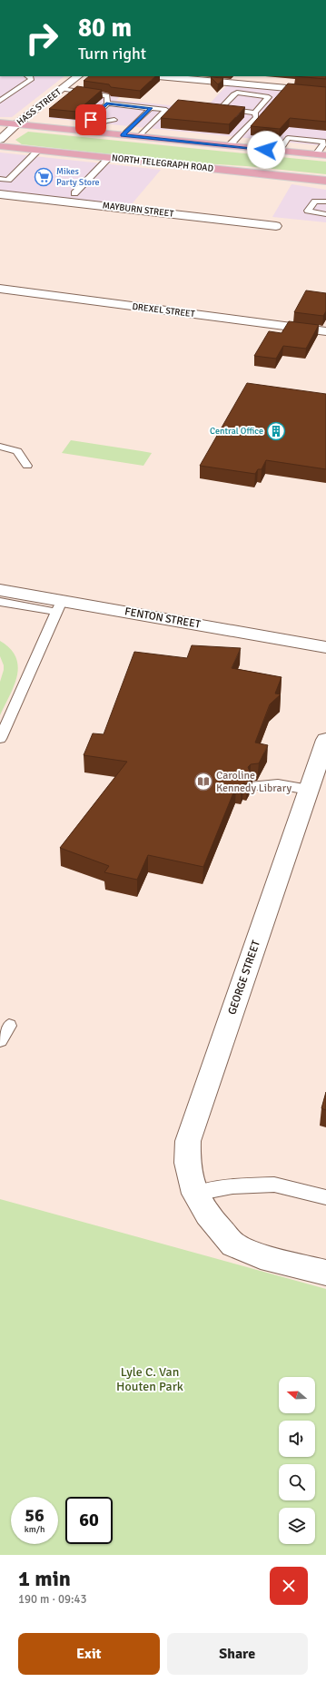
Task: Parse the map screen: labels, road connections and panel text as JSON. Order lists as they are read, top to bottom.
{
  "streets": {
    "main road": ["NORTH TELEGRAPH ROAD"],
    "street": [
      "HASS STREET",
      "MAYBURN STREET",
      "DREXEL STREET",
      "FENTON STREET",
      "GEORGE STREET"
    ]
  },
  "parks": ["Lyle C. Van Houten Park"],
  "places": {
    "supermarket": ["Mikes Party Store"],
    "building": ["Central Office"],
    "library": ["Caroline Kennedy Library"]
  },
  "north": "left",
  "page": {
    "turn": ["80 m", "Turn right"],
    "speed": "56 km/h",
    "limit": "60",
    "heading": ["1 min", "190 m · 09:43"],
    "buttons": ["Exit", "Share"]
  }
}
